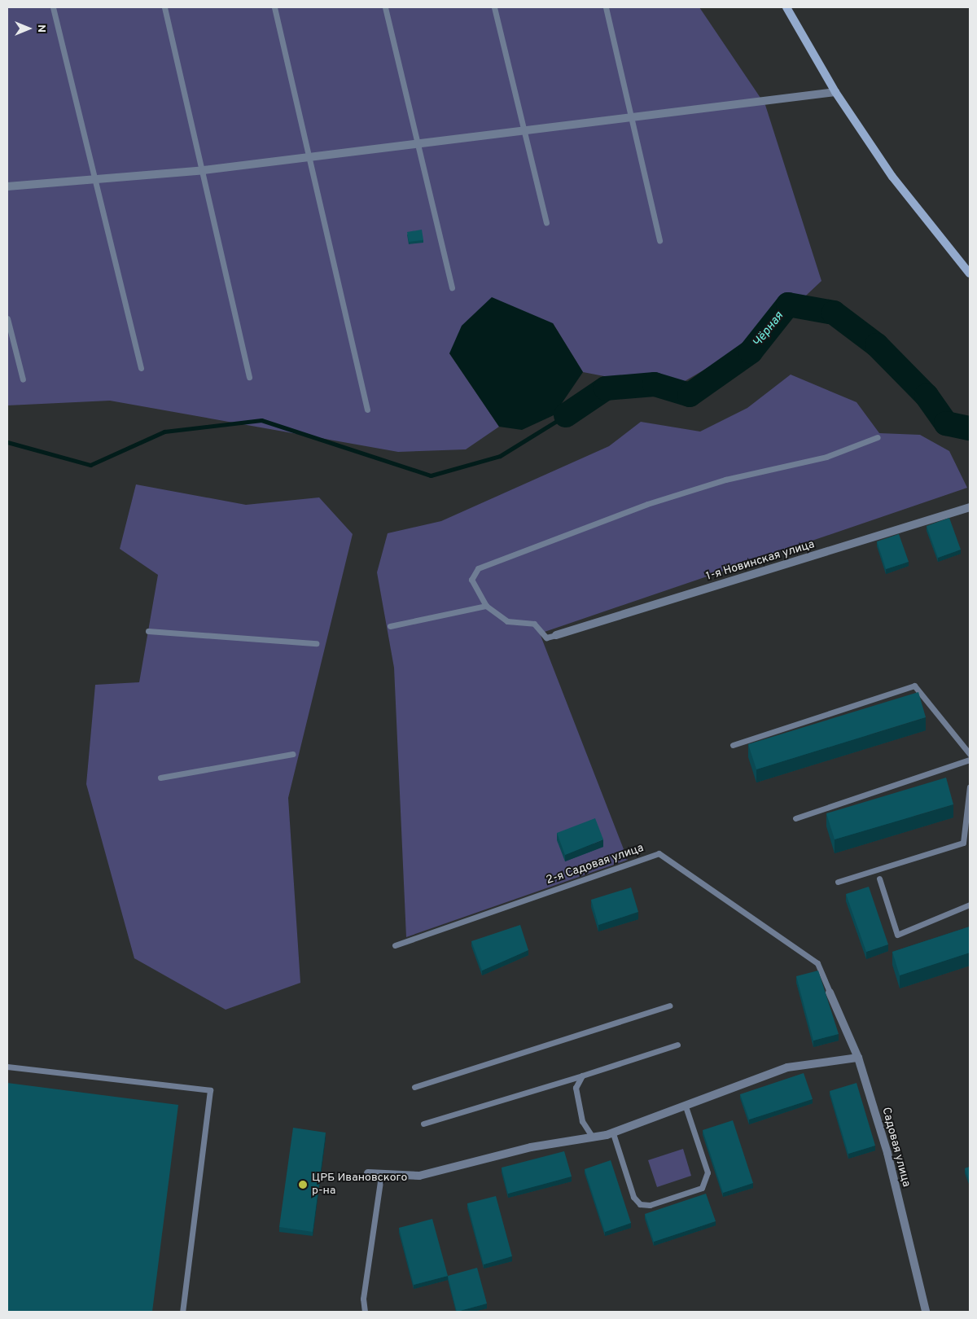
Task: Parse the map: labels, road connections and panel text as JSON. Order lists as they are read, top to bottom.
{
  "streets": {
    "street": ["1-я Новинская улица", "Садовая улица"],
    "lane": ["2-я Садовая улица"]
  },
  "crossings": [
    ["2-я Садовая улица", "Садовая улица"]
  ],
  "water": ["Чёрная"],
  "places": ["ЦРБ Ивановского р-на"],
  "north": "right"
}
